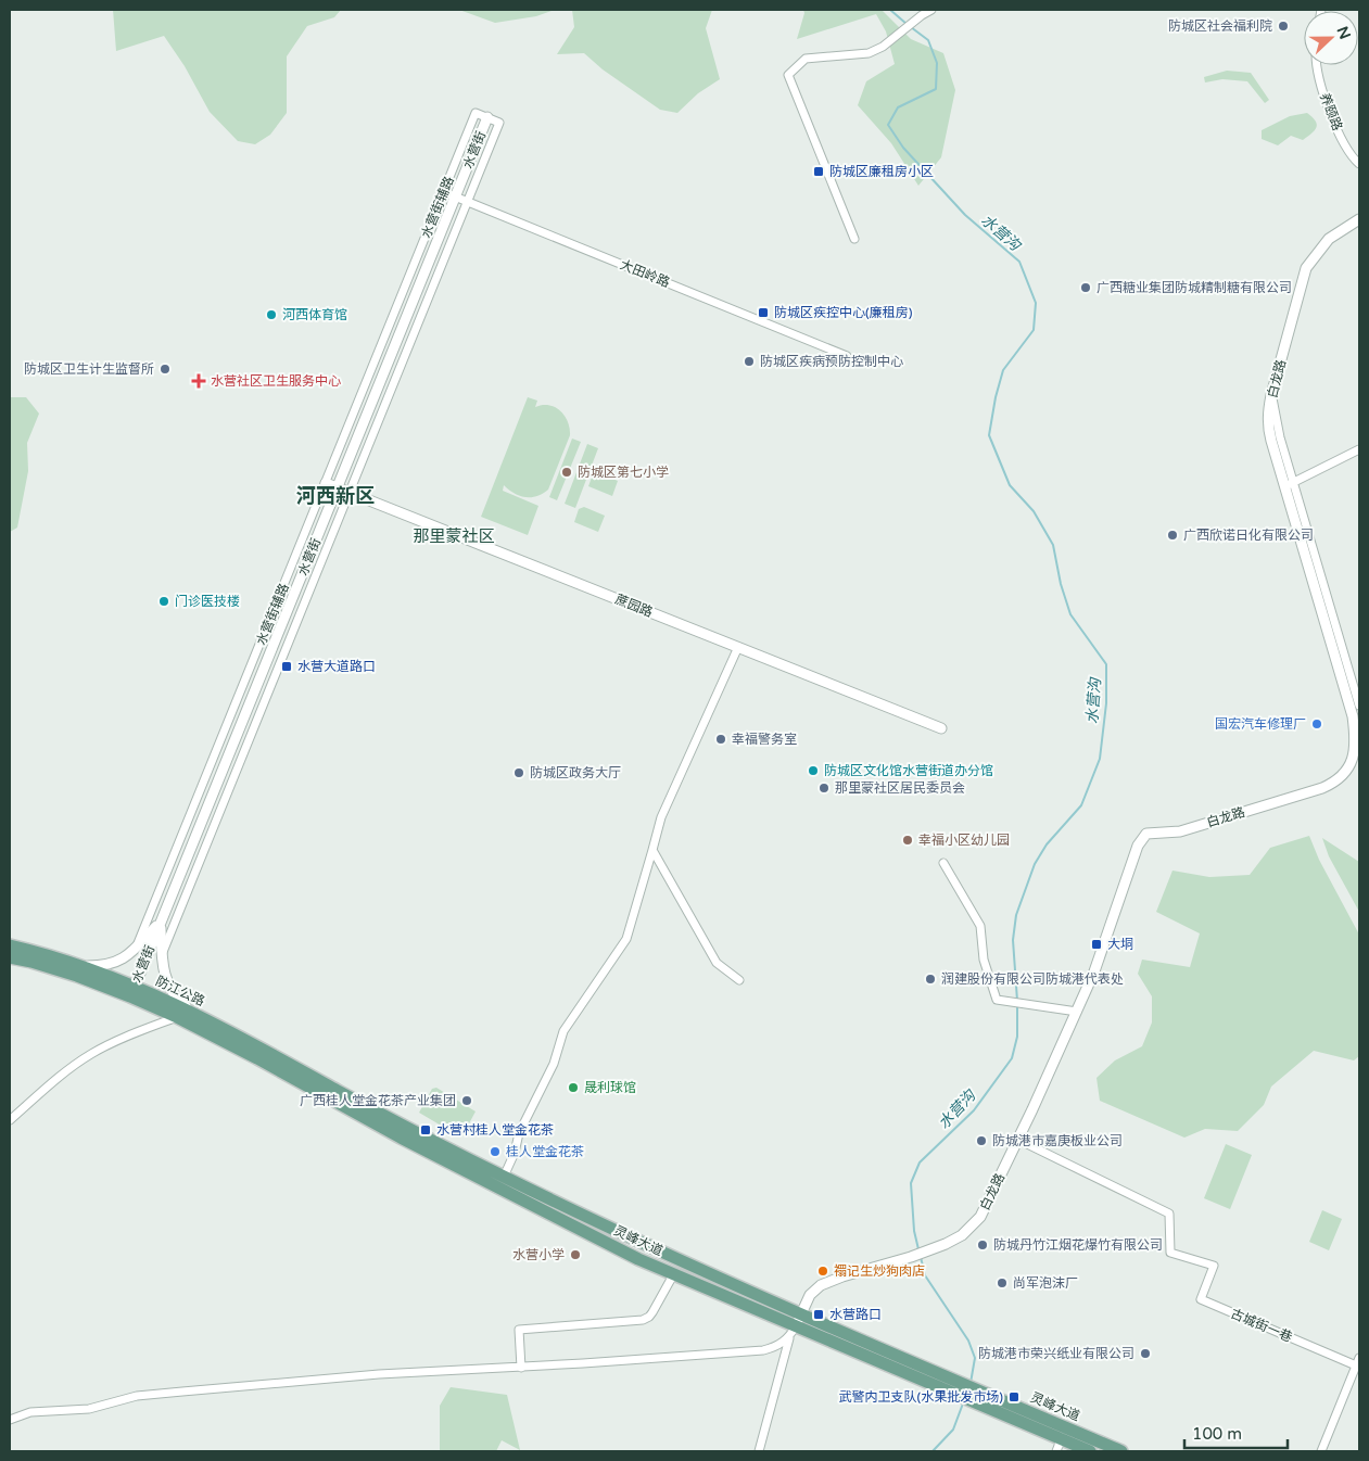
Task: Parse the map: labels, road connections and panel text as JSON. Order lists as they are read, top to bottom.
{
  "streets": {
    "main road": ["防江公路", "灵峰大道"],
    "street": [
      "养颐路",
      "水营街",
      "水营街辅路",
      "大田岭路",
      "白龙路",
      "蔗园路",
      "古城街一巷"
    ]
  },
  "crossings": [
    ["水营街", "水营街辅路"],
    ["水营街", "大田岭路"],
    ["水营街", "蔗园路"],
    ["水营街", "防江公路"],
    ["水营街辅路", "大田岭路"],
    ["水营街辅路", "蔗园路"],
    ["白龙路", "灵峰大道"],
    ["白龙路", "古城街一巷"],
    ["防江公路", "灵峰大道"]
  ],
  "districts": ["河西新区", "那里蒙社区"],
  "water": ["水营沟"],
  "places": {
    "other": [
      "防城区社会福利院",
      "广西糖业集团防城精制糖有限公司",
      "河西体育馆",
      "防城区疾病预防控制中心",
      "防城区卫生计生监督所",
      "防城区第七小学",
      "广西欣诺日化有限公司",
      "门诊医技楼",
      "国宏汽车修理厂",
      "幸福警务室",
      "防城区文化馆水营街道办分馆",
      "防城区政务大厅",
      "那里蒙社区居民委员会",
      "幸福小区幼儿园",
      "润建股份有限公司防城港代表处",
      "晟利球馆",
      "广西桂人堂金花茶产业集团",
      "防城港市嘉庚板业公司",
      "桂人堂金花茶",
      "防城丹竹江烟花爆竹有限公司",
      "水营小学",
      "禤记生炒狗肉店",
      "尚军泡沫厂",
      "防城港市荣兴纸业有限公司"
    ],
    "transit": [
      "防城区廉租房小区",
      "防城区疾控中心(廉租房)",
      "水营大道路口",
      "大垌",
      "水营村桂人堂金花茶",
      "水营路口",
      "武警内卫支队(水果批发市场)"
    ],
    "health": ["水营社区卫生服务中心"]
  },
  "scale_bar": "100 m",
  "north": "right"
}
